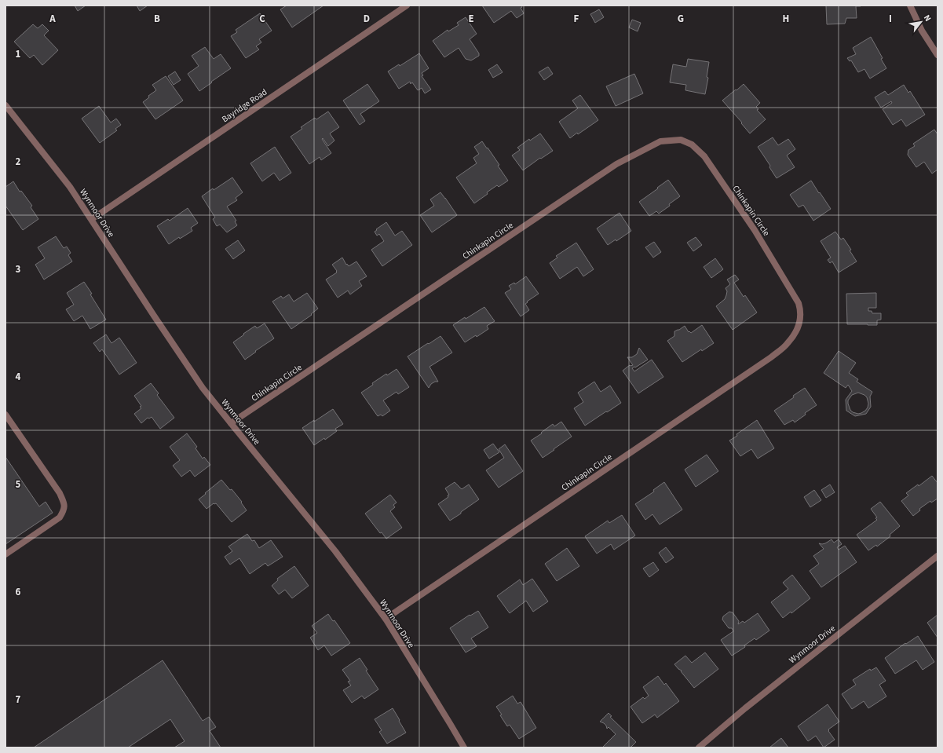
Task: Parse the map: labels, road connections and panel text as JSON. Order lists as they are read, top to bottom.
{
  "streets": {
    "street": ["Bayridge Road", "Chinkapin Circle", "Wynmoor Drive"]
  },
  "crossings": [
    ["Bayridge Road", "Wynmoor Drive"],
    ["Chinkapin Circle", "Wynmoor Drive"]
  ],
  "north": "top right",
  "grid": {
    "columns": [
      "A",
      "B",
      "C",
      "D",
      "E",
      "F",
      "G",
      "H",
      "I"
    ],
    "rows": [
      "1",
      "2",
      "3",
      "4",
      "5",
      "6",
      "7"
    ]
  }
}
